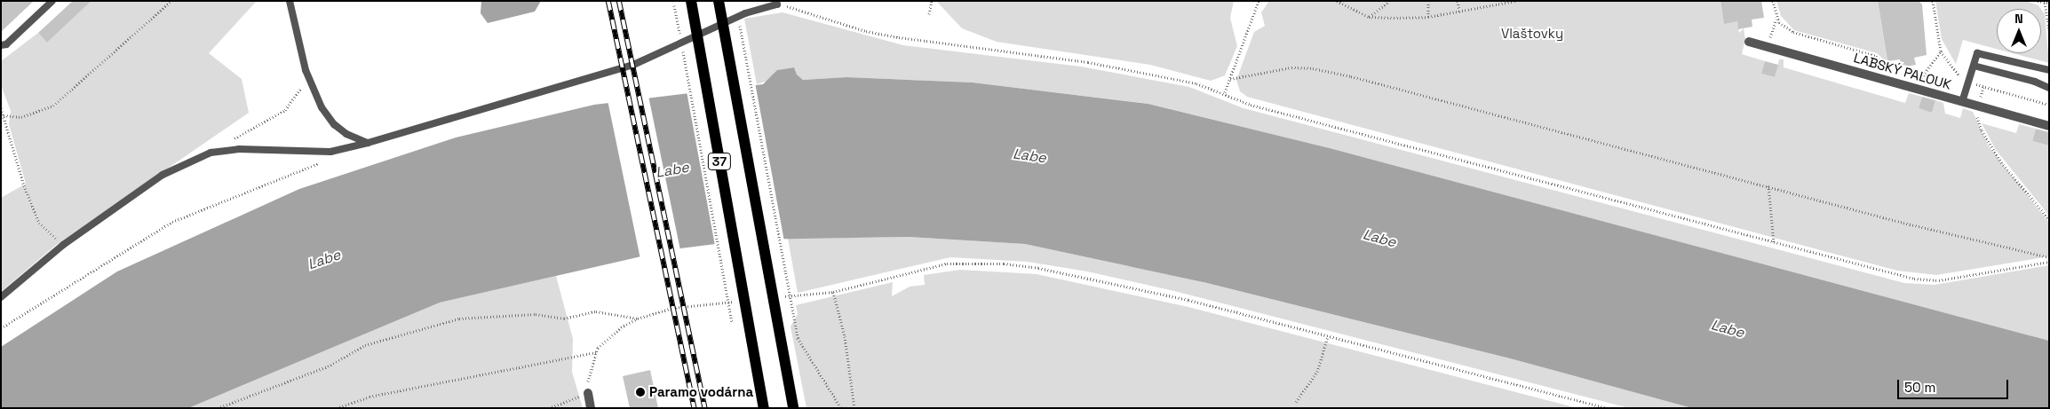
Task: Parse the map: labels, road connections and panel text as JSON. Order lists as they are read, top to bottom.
{
  "streets": {
    "main road": ["37"],
    "street": ["LABSKÝ PALOUK"]
  },
  "water": ["Labe"],
  "parks": ["Vlaštovky"],
  "places": ["Paramo vodárna"],
  "scale_bar": "50 m",
  "north": "top"
}
